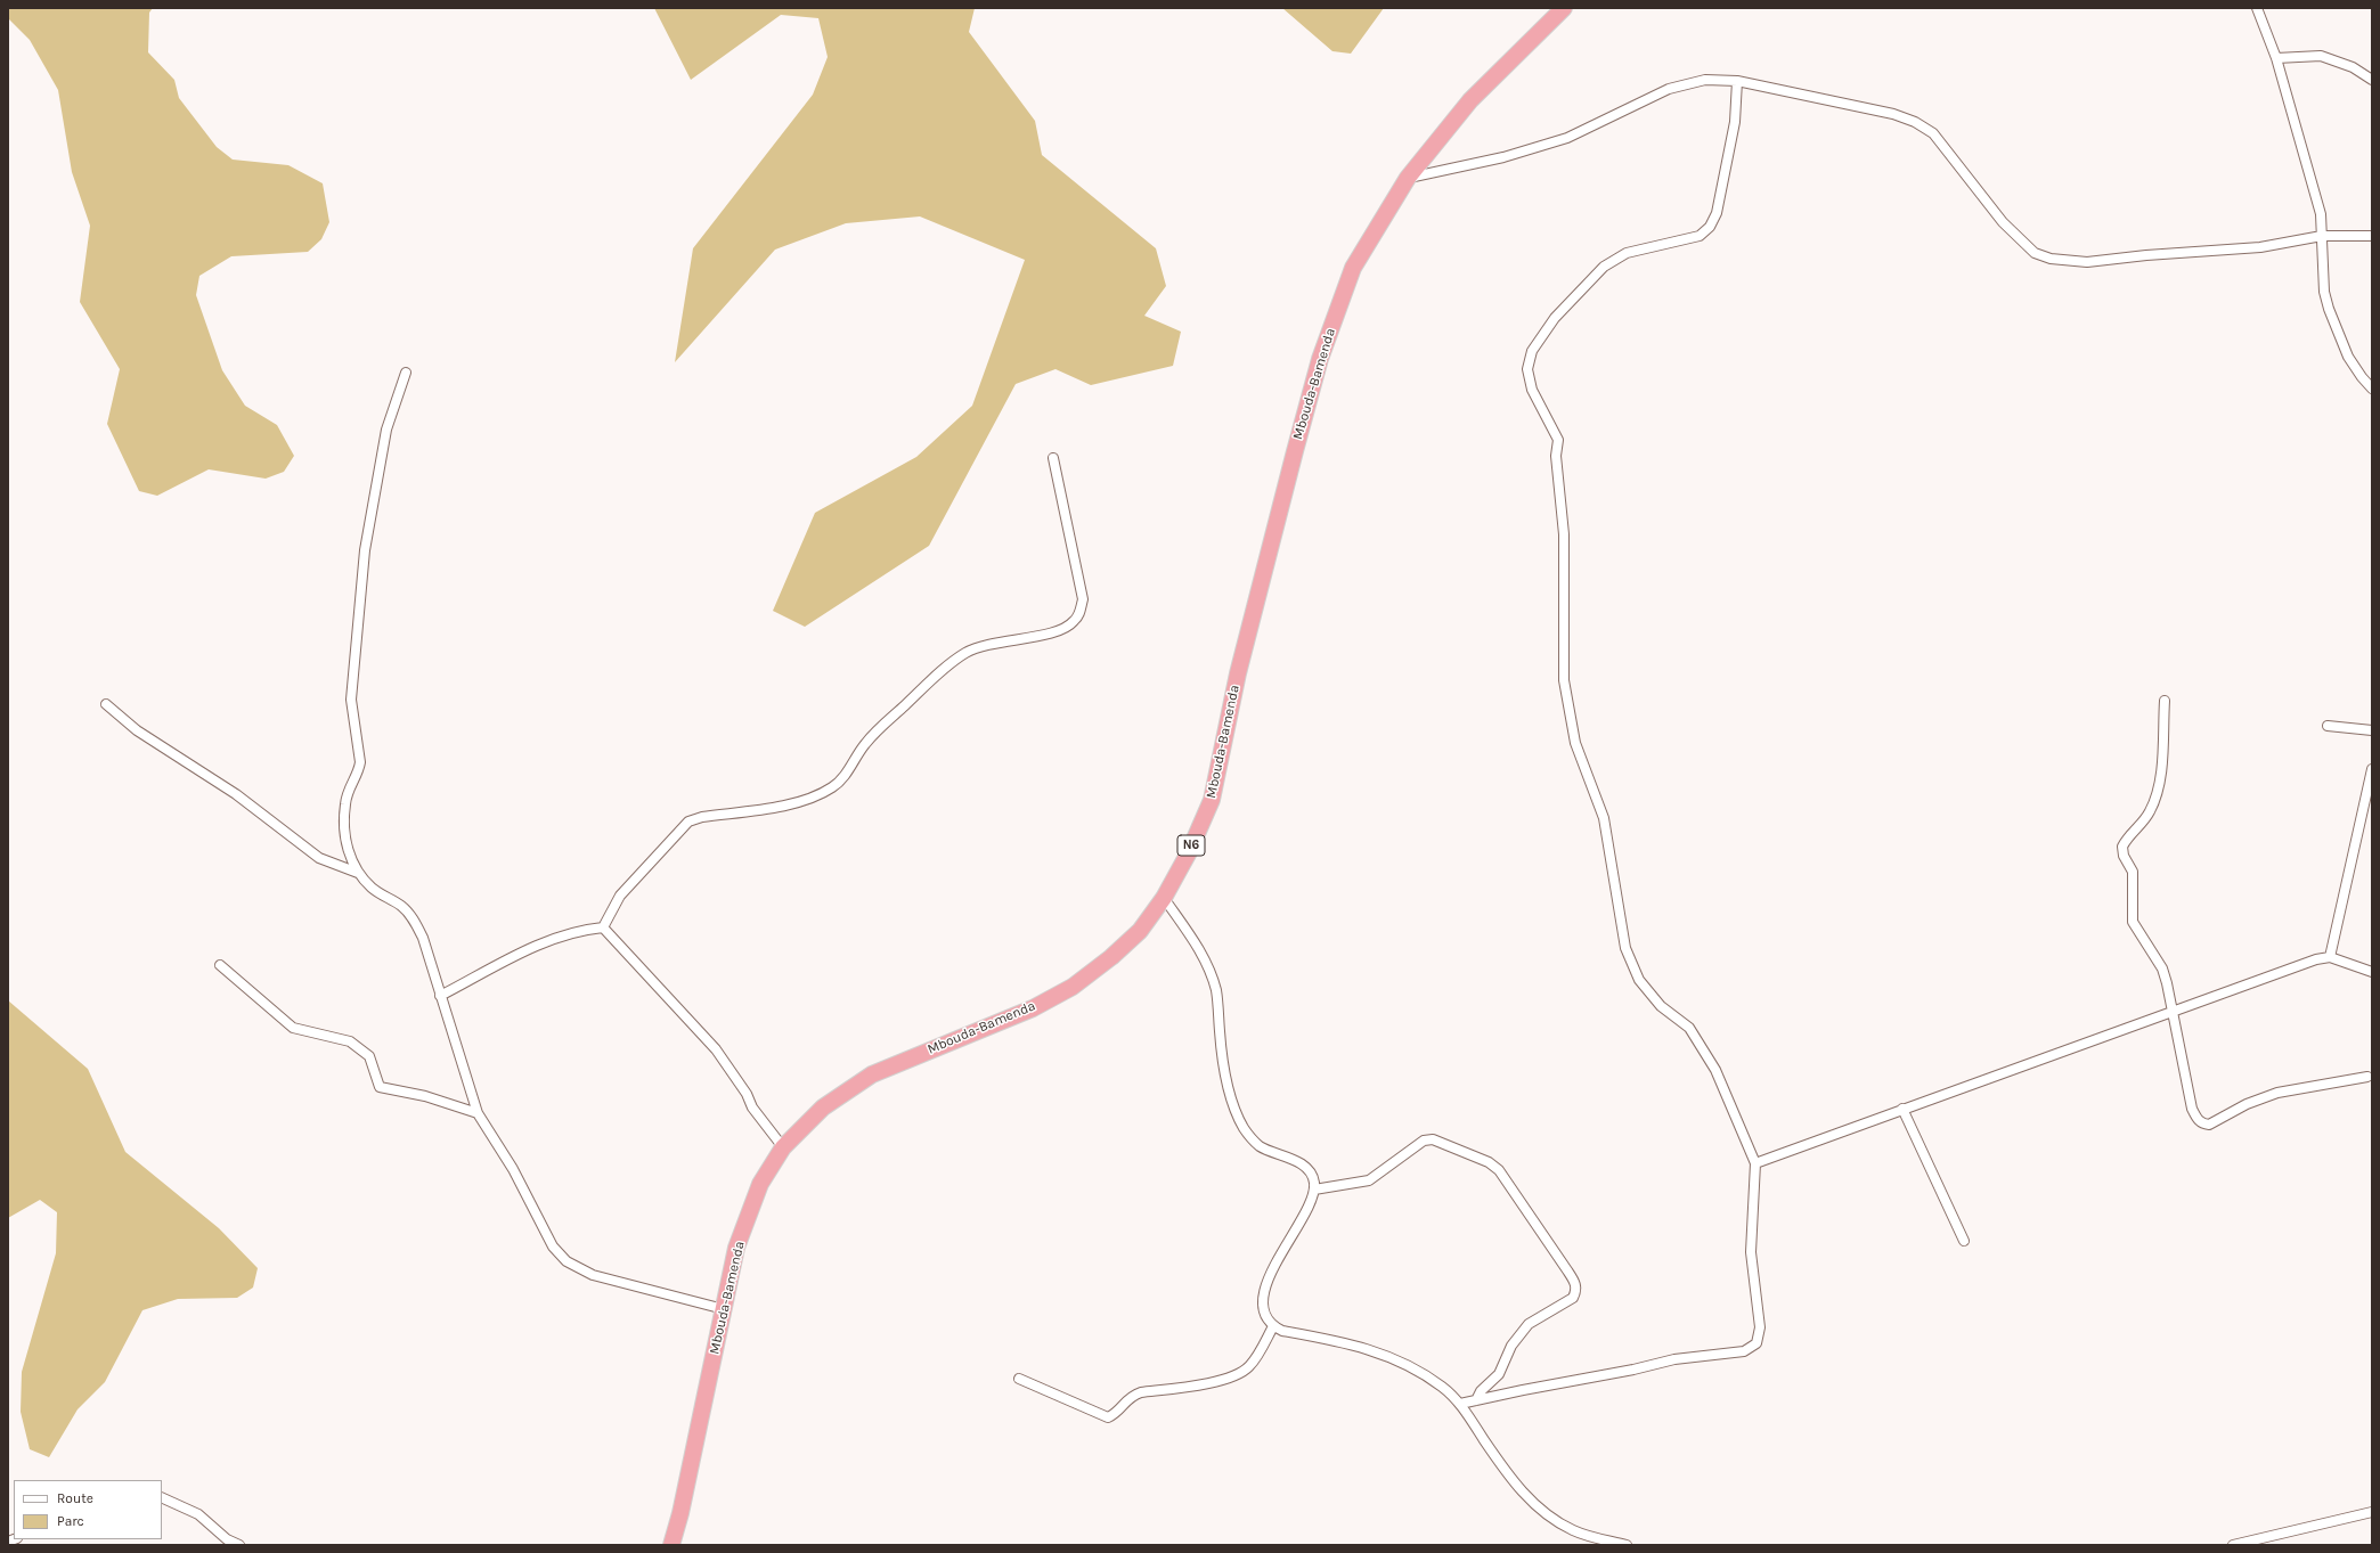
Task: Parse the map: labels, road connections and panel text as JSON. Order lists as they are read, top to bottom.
{
  "streets": {
    "highway": ["Mbouda-Bamenda", "N6"]
  },
  "legend": ["Route", "Parc"]
}
